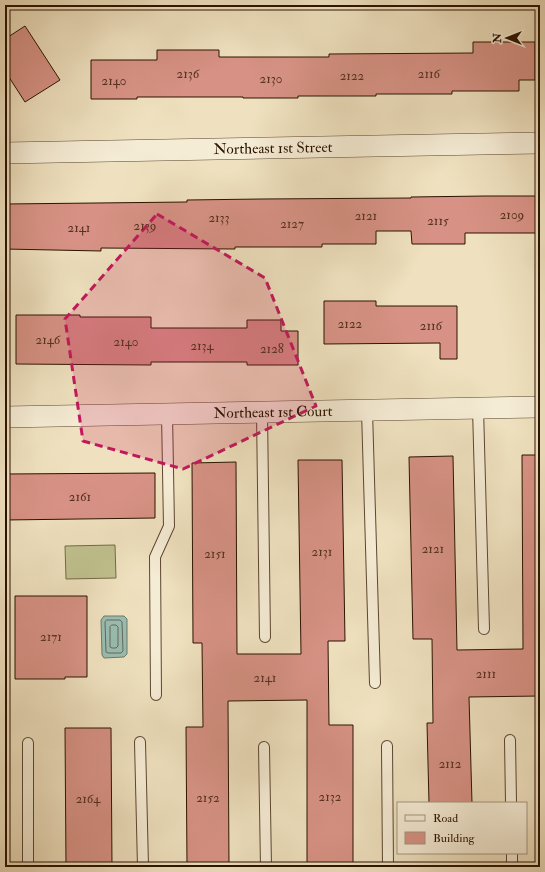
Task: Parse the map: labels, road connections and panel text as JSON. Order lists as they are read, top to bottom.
{
  "streets": {
    "street": ["Northeast 1st Street", "Northeast 1st Court"]
  },
  "house_numbers": [
    "2136",
    "2116",
    "2122",
    "2130",
    "2140",
    "2109",
    "2121",
    "2133",
    "2115",
    "2127",
    "2139",
    "2141",
    "2122",
    "2116",
    "2146",
    "2140",
    "2134",
    "2128",
    "2161",
    "2121",
    "2131",
    "2151",
    "2171",
    "2111",
    "2141",
    "2112",
    "2132",
    "2152",
    "2164"
  ],
  "legend": ["Road", "Building"],
  "north": "left"
}
